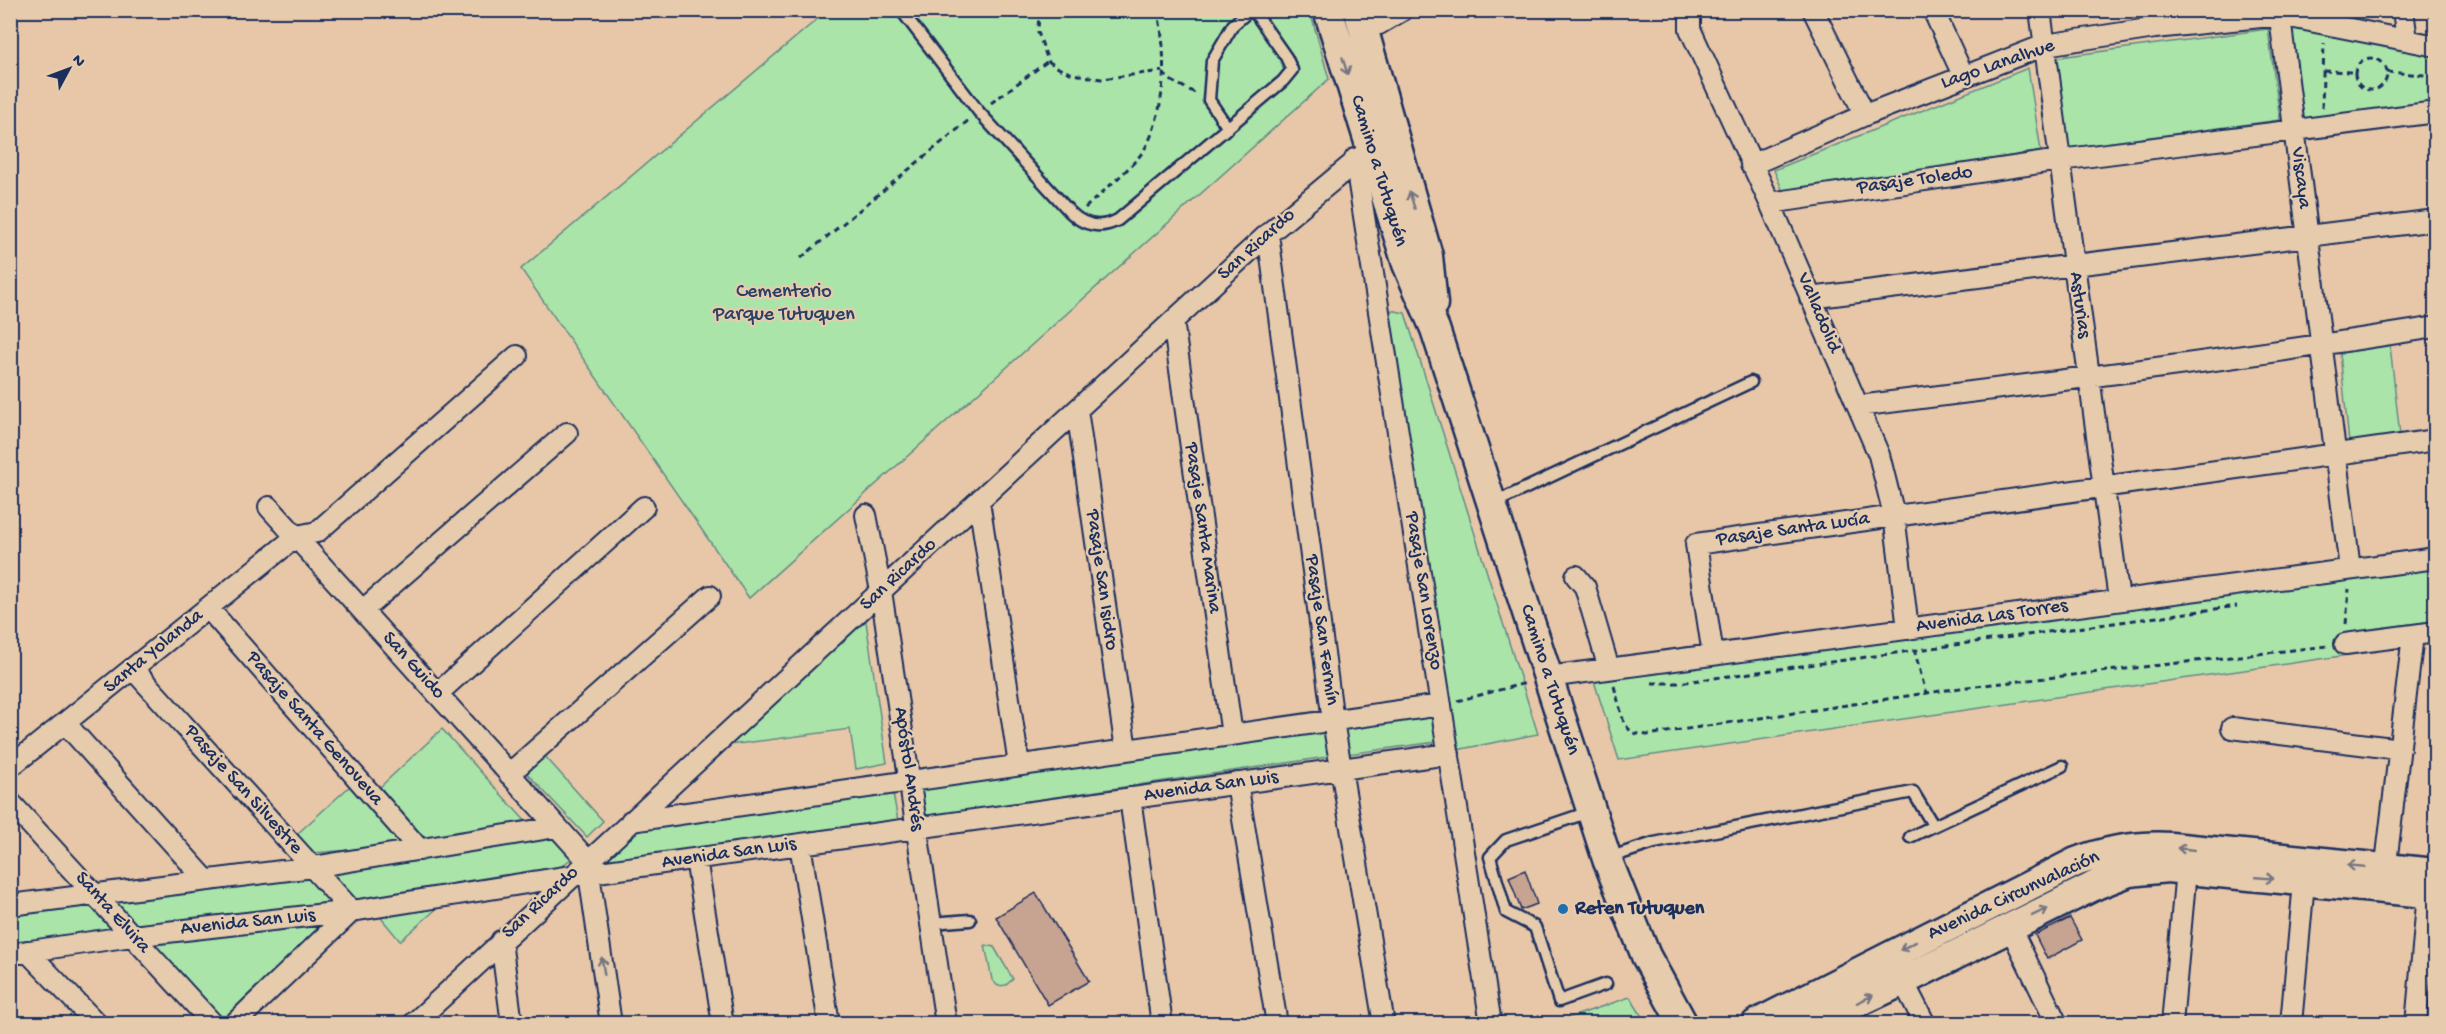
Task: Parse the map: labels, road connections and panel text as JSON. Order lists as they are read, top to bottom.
{
  "streets": {
    "street": [
      "Lago Lanalhue",
      "Camino a Tutuquén",
      "Viscaya",
      "Pasaje Toledo",
      "San Ricardo",
      "Asturias",
      "Valladolid",
      "Pasaje Santa Marina",
      "Pasaje Santa Lucía",
      "Pasaje San Isidro",
      "Pasaje San Lorenzo",
      "Avenida Las Torres",
      "Pasaje San Fermín",
      "Santa Yolanda",
      "San Guido",
      "Pasaje Santa Genoveva",
      "Apóstol Andrés",
      "Avenida San Luis",
      "Pasaje San Silvestre",
      "Avenida Circunvalación",
      "Santa Elvira"
    ]
  },
  "crossings": [
    ["Lago Lanalhue", "Viscaya"],
    ["Lago Lanalhue", "Asturias"],
    ["Lago Lanalhue", "Valladolid"],
    ["Camino a Tutuquén", "San Ricardo"],
    ["Camino a Tutuquén", "Pasaje San Lorenzo"],
    ["Camino a Tutuquén", "Avenida Las Torres"],
    ["Viscaya", "Pasaje Toledo"],
    ["Viscaya", "Avenida Las Torres"],
    ["Pasaje Toledo", "Asturias"],
    ["Pasaje Toledo", "Valladolid"],
    ["San Ricardo", "Pasaje Santa Marina"],
    ["San Ricardo", "Pasaje San Isidro"],
    ["San Ricardo", "Pasaje San Lorenzo"],
    ["San Ricardo", "Pasaje San Fermín"],
    ["San Ricardo", "Apóstol Andrés"],
    ["San Ricardo", "Avenida San Luis"],
    ["Asturias", "Avenida Las Torres"],
    ["Valladolid", "Pasaje Santa Lucía"],
    ["Valladolid", "Avenida Las Torres"],
    ["Pasaje Santa Lucía", "Avenida Las Torres"],
    ["Pasaje San Lorenzo", "Avenida San Luis"],
    ["Pasaje San Fermín", "Avenida San Luis"],
    ["Santa Yolanda", "San Guido"],
    ["Santa Yolanda", "Pasaje Santa Genoveva"],
    ["Santa Yolanda", "Pasaje San Silvestre"],
    ["Apóstol Andrés", "Avenida San Luis"],
    ["Avenida San Luis", "Pasaje San Silvestre"],
    ["Avenida San Luis", "Santa Elvira"]
  ],
  "parks": ["Cementerio Parque Tutuquen"],
  "places": ["Reten Tutuquen"],
  "north": "top right"
}
